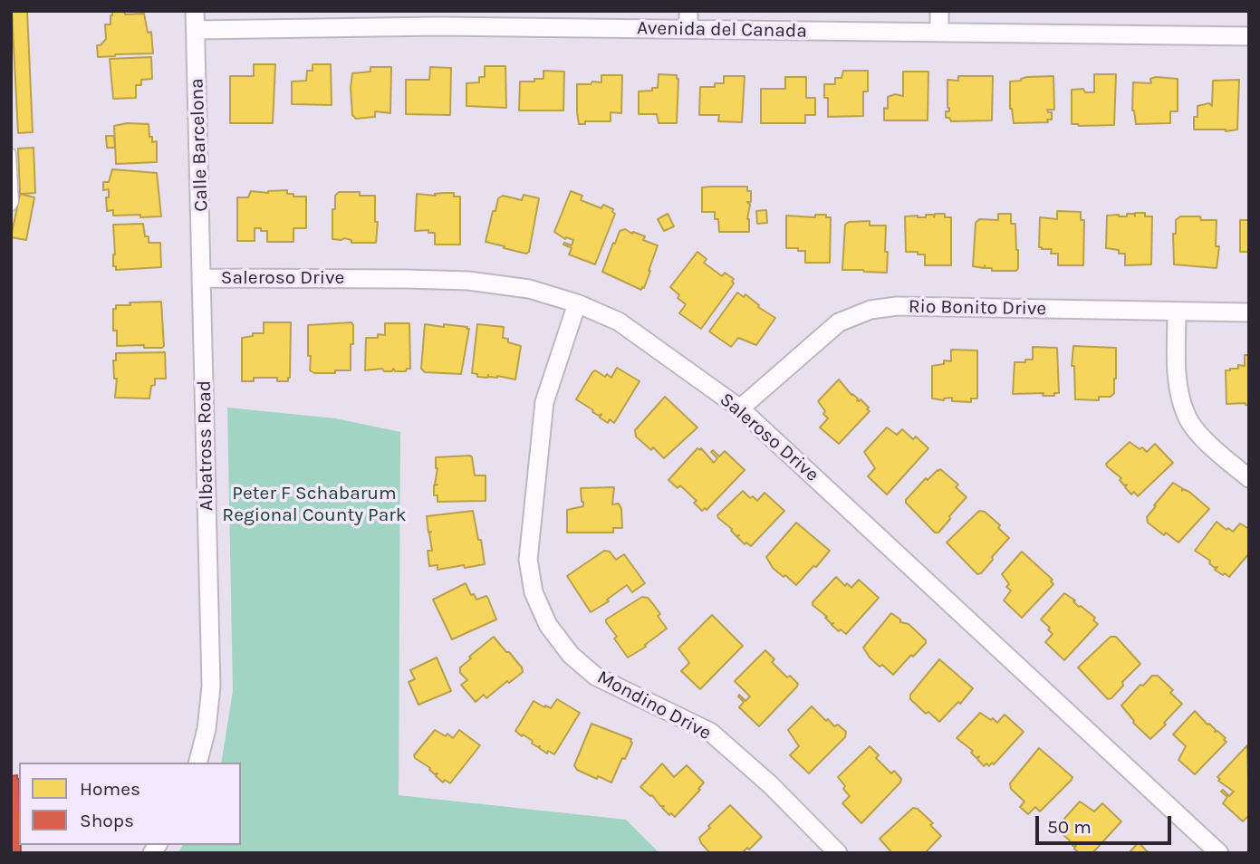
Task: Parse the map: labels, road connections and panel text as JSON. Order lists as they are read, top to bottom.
{
  "streets": {
    "street": [
      "Avenida del Canada",
      "Calle Barcelona",
      "Saleroso Drive",
      "Rio Bonito Drive",
      "Albatross Road",
      "Mondino Drive"
    ]
  },
  "crossings": [
    ["Avenida del Canada", "Calle Barcelona"],
    ["Calle Barcelona", "Saleroso Drive"],
    ["Calle Barcelona", "Albatross Road"],
    ["Saleroso Drive", "Rio Bonito Drive"],
    ["Saleroso Drive", "Albatross Road"],
    ["Saleroso Drive", "Mondino Drive"]
  ],
  "parks": ["Peter F Schabarum Regional County Park"],
  "legend": ["Homes", "Shops"],
  "scale_bar": "50 m"
}
